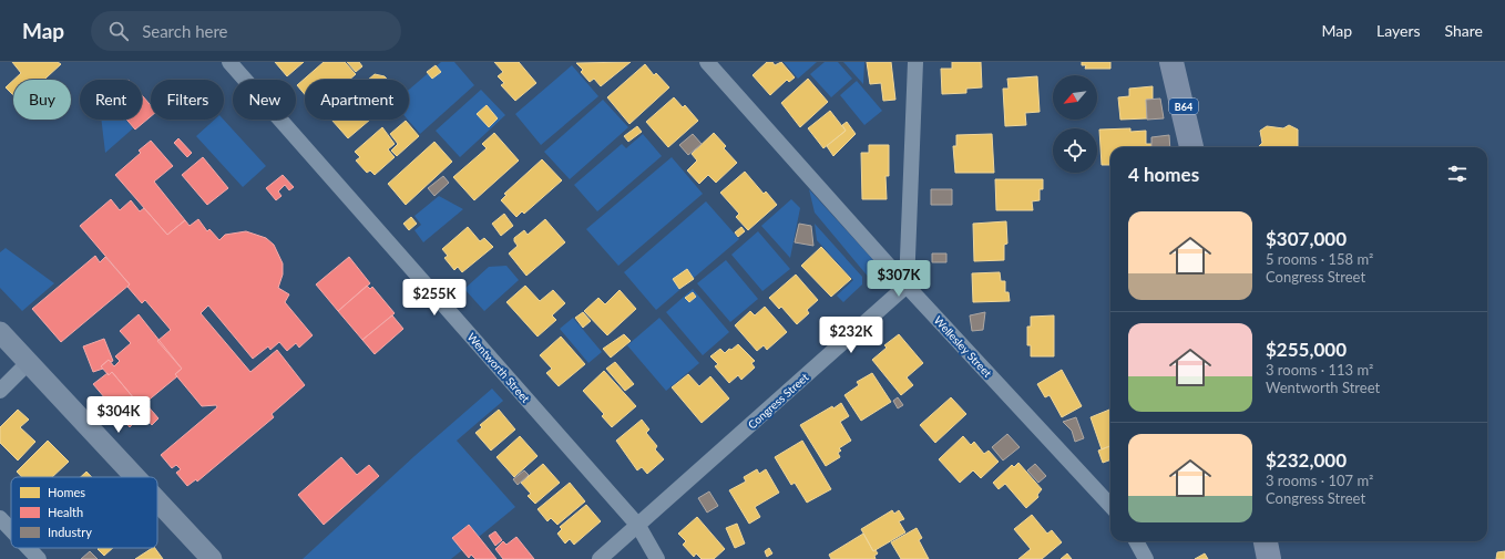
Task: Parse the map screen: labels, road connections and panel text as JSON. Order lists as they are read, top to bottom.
{
  "streets": {
    "main road": ["B64"],
    "street": ["Wellesley Street", "Wentworth Street", "Congress Street"]
  },
  "crossings": [
    ["Wellesley Street", "Congress Street"],
    ["Wentworth Street", "Congress Street"]
  ],
  "legend": ["Homes", "Health", "Industry"],
  "north": "bottom left",
  "page": {
    "header": "Map",
    "search": "Search here",
    "nav": ["Map", "Layers", "Share"],
    "chip": [
      "Buy",
      "Rent",
      "Filters",
      "New",
      "Apartment"
    ],
    "heading": "4 homes",
    "list": [
      {
        "name": "$307,000",
        "note": "5 rooms · 158 m² · Congress Street"
      },
      {
        "name": "$255,000",
        "note": "3 rooms · 113 m² · Wentworth Street"
      },
      {
        "name": "$232,000",
        "note": "3 rooms · 107 m² · Congress Street"
      }
    ],
    "price": [
      "$307K",
      "$255K",
      "$232K",
      "$304K"
    ]
  }
}
